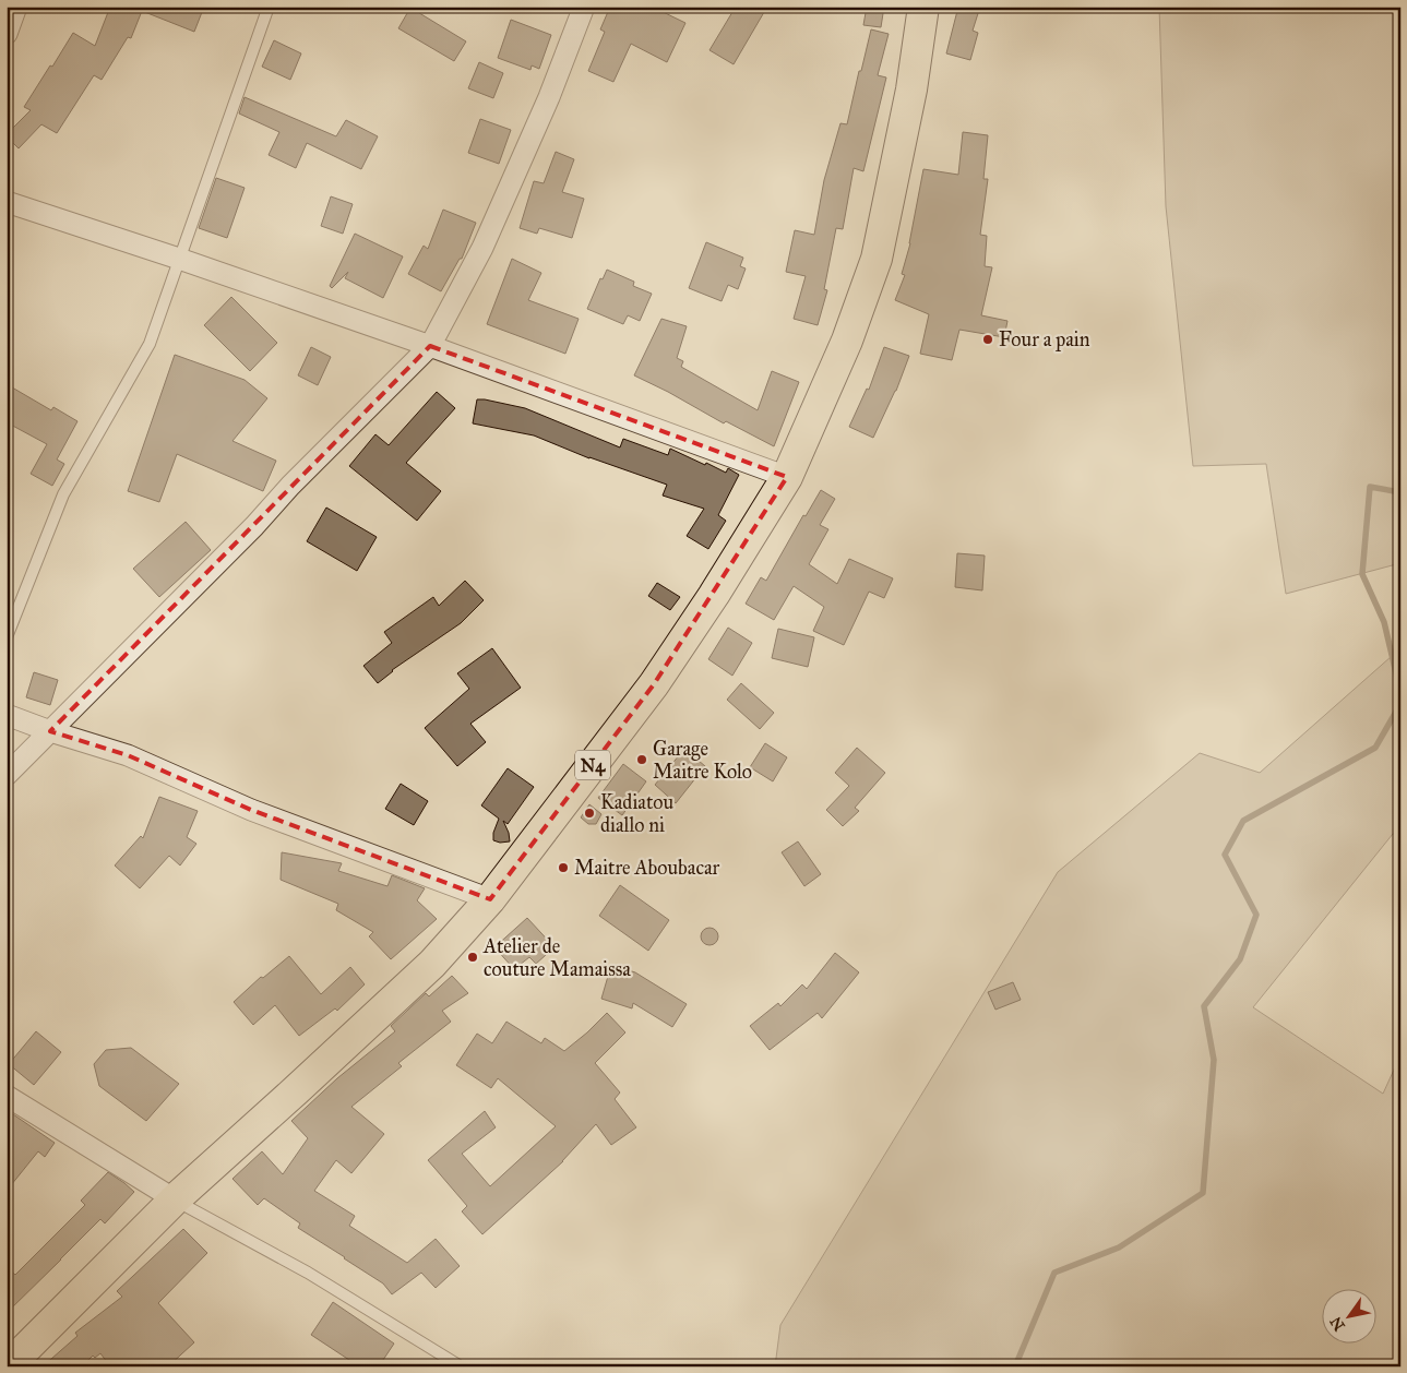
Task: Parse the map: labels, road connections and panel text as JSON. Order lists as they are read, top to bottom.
{
  "streets": {
    "highway": ["N4"]
  },
  "places": [
    "Four a pain",
    "Garage Maitre Kolo",
    "Kadiatou diallo ni",
    "Maitre Aboubacar",
    "Atelier de couture Mamaissa"
  ],
  "north": "bottom left"
}
